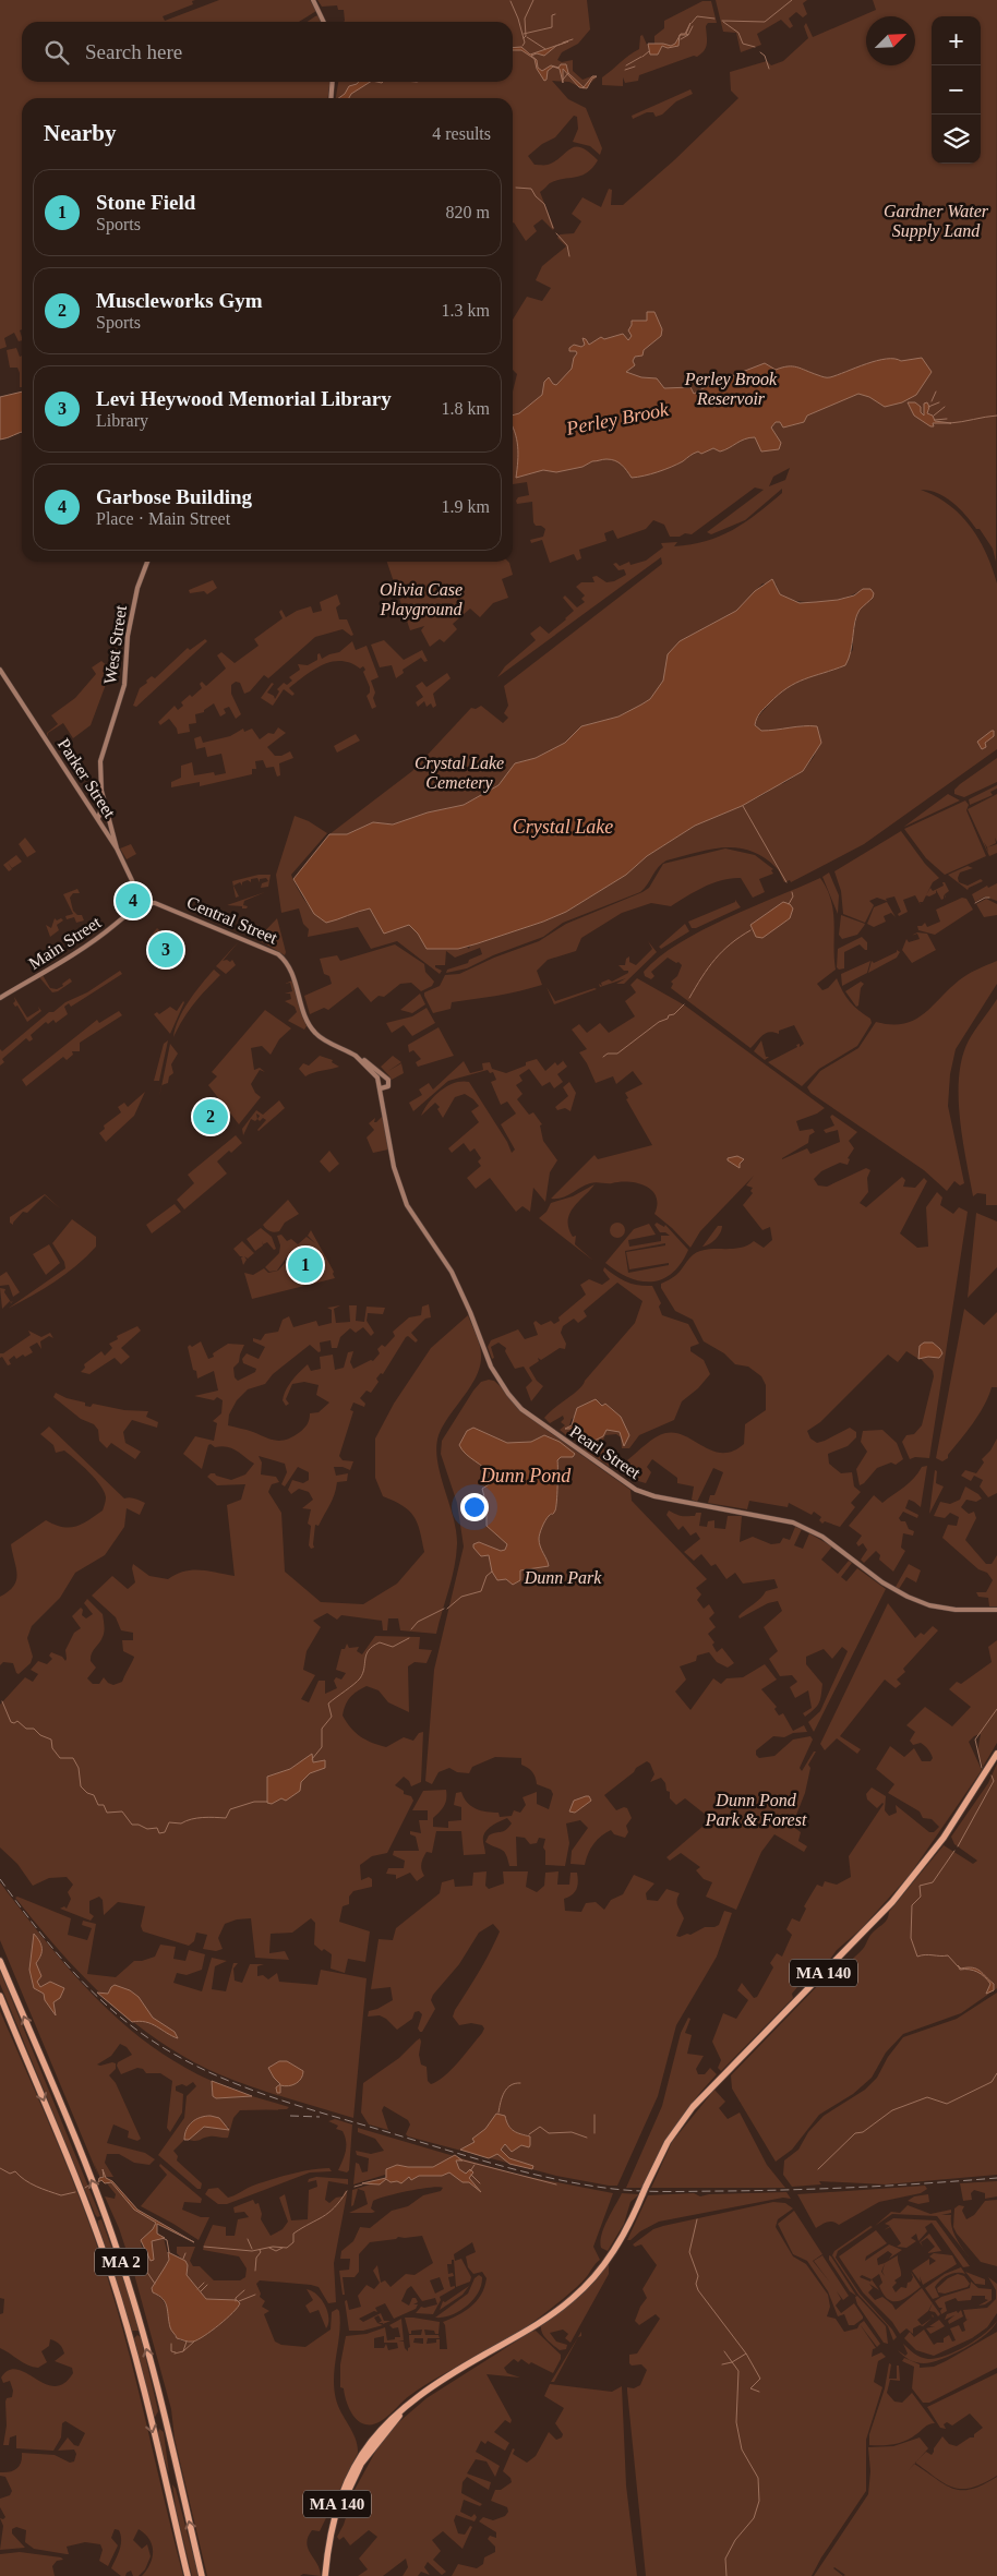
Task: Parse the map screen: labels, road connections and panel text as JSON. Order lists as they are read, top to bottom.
{
  "streets": {
    "highway": ["MA 140", "MA 2"],
    "main road": [
      "West Street",
      "Parker Street",
      "Central Street",
      "Main Street",
      "Pearl Street"
    ]
  },
  "crossings": [
    ["West Street", "Parker Street"],
    ["Parker Street", "Central Street"],
    ["Parker Street", "Main Street"],
    ["Central Street", "Main Street"]
  ],
  "water": ["Perley Brook", "Crystal Lake", "Dunn Pond"],
  "parks": [
    "Gardner Water Supply Land",
    "Perley Brook Reservoir",
    "Olivia Case Playground",
    "Crystal Lake Cemetery",
    "Dunn Park",
    "Dunn Pond Park & Forest"
  ],
  "north": "top right",
  "page": {
    "map_buttons": ["+", "−"],
    "search": "Search here",
    "heading": ["Nearby", "4 results"],
    "list": [
      {
        "mark": "1",
        "name": "Stone Field",
        "note": "Sports",
        "value": "820 m"
      },
      {
        "mark": "2",
        "name": "Muscleworks Gym",
        "note": "Sports",
        "value": "1.3 km"
      },
      {
        "mark": "3",
        "name": "Levi Heywood Memorial Library",
        "note": "Library",
        "value": "1.8 km"
      },
      {
        "mark": "4",
        "name": "Garbose Building",
        "note": "Place · Main Street",
        "value": "1.9 km"
      }
    ],
    "pins": [
      "4",
      "3",
      "2",
      "1"
    ]
  }
}
